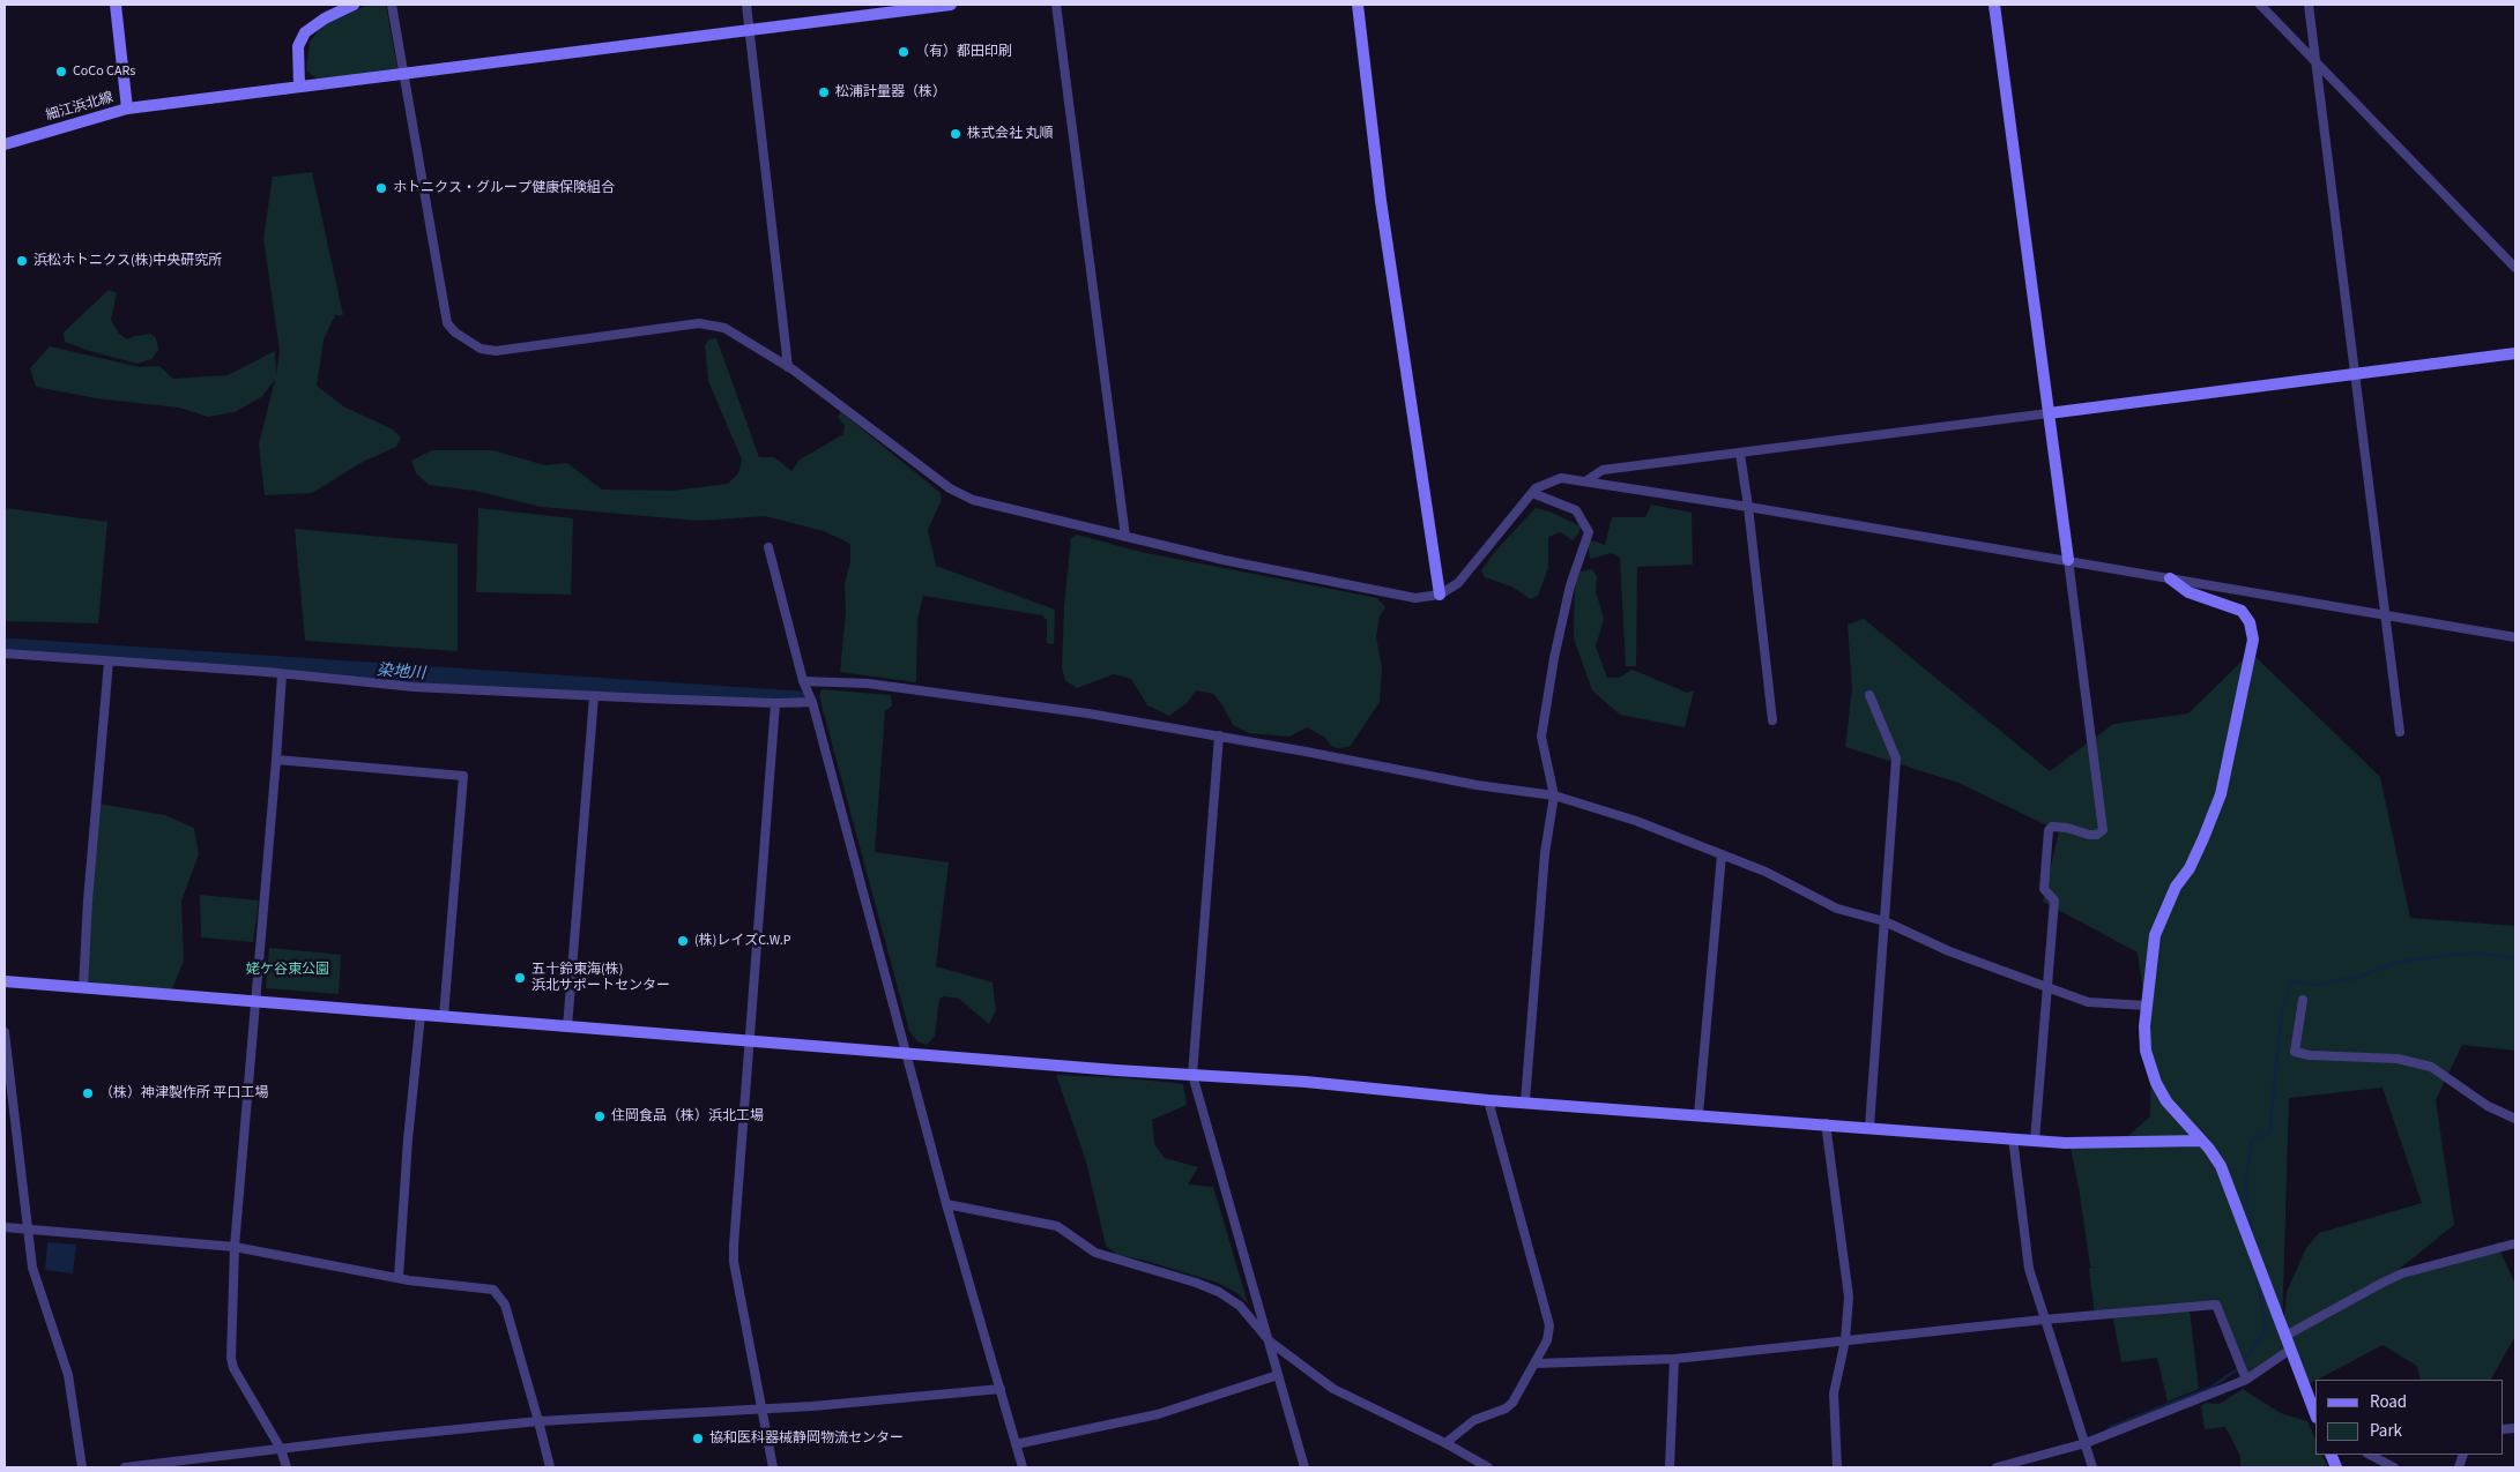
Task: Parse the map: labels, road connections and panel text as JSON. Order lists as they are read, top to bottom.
{
  "streets": {
    "street": ["細江浜北線"]
  },
  "water": ["染地川"],
  "parks": ["姥ケ谷東公園"],
  "places": [
    "（有）都田印刷",
    "CoCo CARs",
    "松浦計量器（株）",
    "株式会社 丸順",
    "ホトニクス・グループ健康保険組合",
    "浜松ホトニクス(株)中央研究所",
    "(株)レイズC.W.P",
    "五十鈴東海(株) 浜北サポートセンター",
    "（株）神津製作所 平口工場",
    "住岡食品（株）浜北工場",
    "協和医科器械静岡物流センター"
  ],
  "legend": ["Road", "Park"]
}
